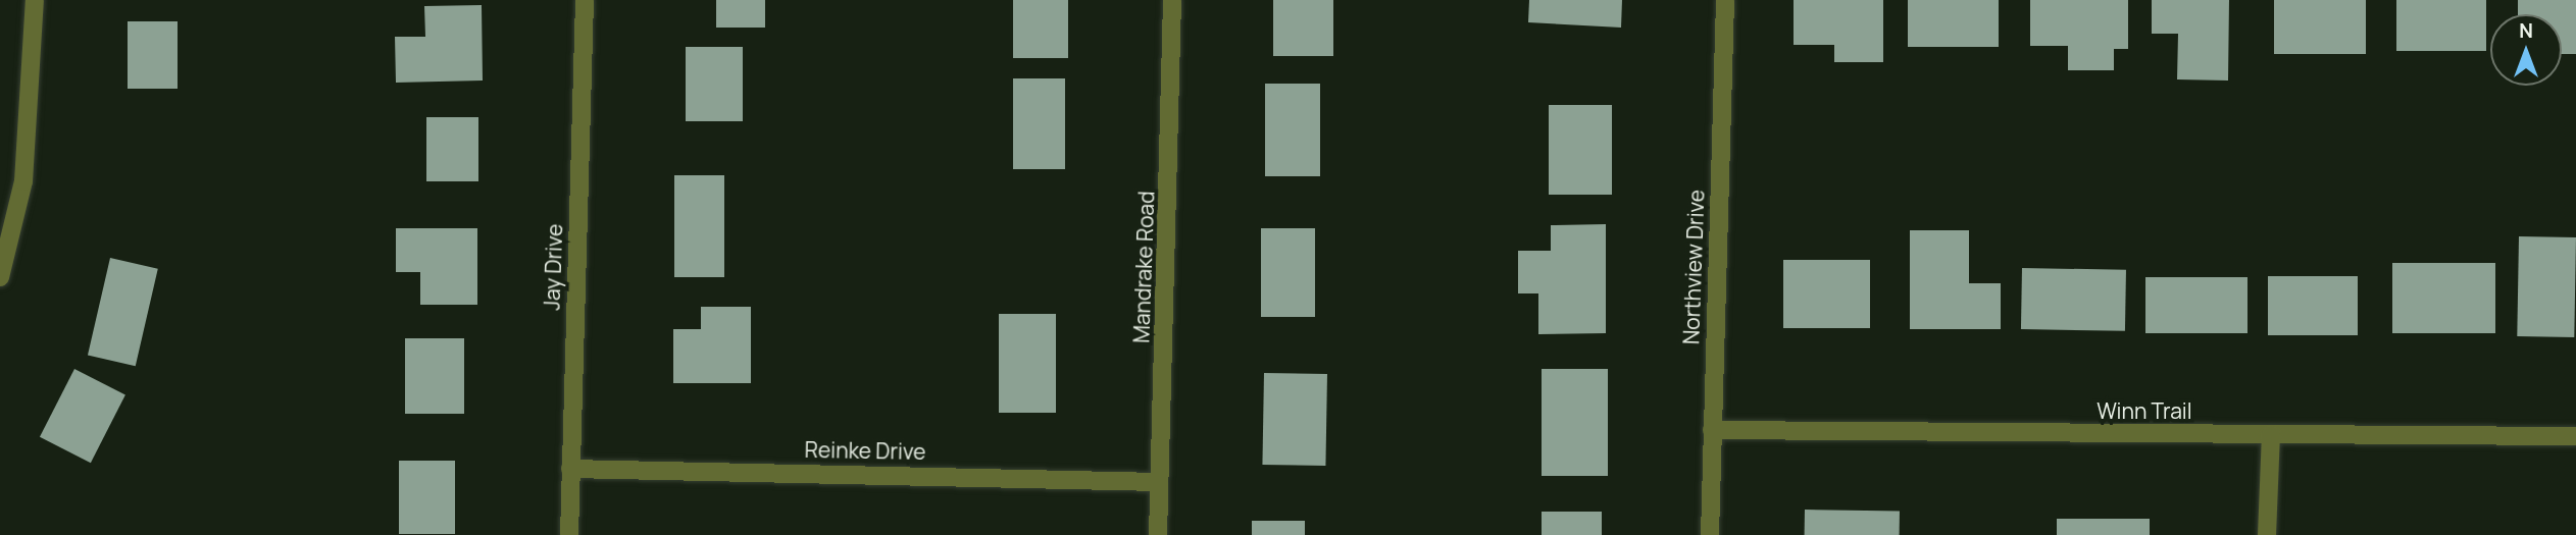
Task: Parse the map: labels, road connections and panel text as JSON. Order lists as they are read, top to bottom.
{
  "streets": {
    "street": [
      "Jay Drive",
      "Mandrake Road",
      "Northview Drive",
      "Winn Trail",
      "Reinke Drive"
    ]
  },
  "crossings": [
    ["Jay Drive", "Reinke Drive"],
    ["Mandrake Road", "Reinke Drive"],
    ["Northview Drive", "Winn Trail"]
  ],
  "north": "top"
}
